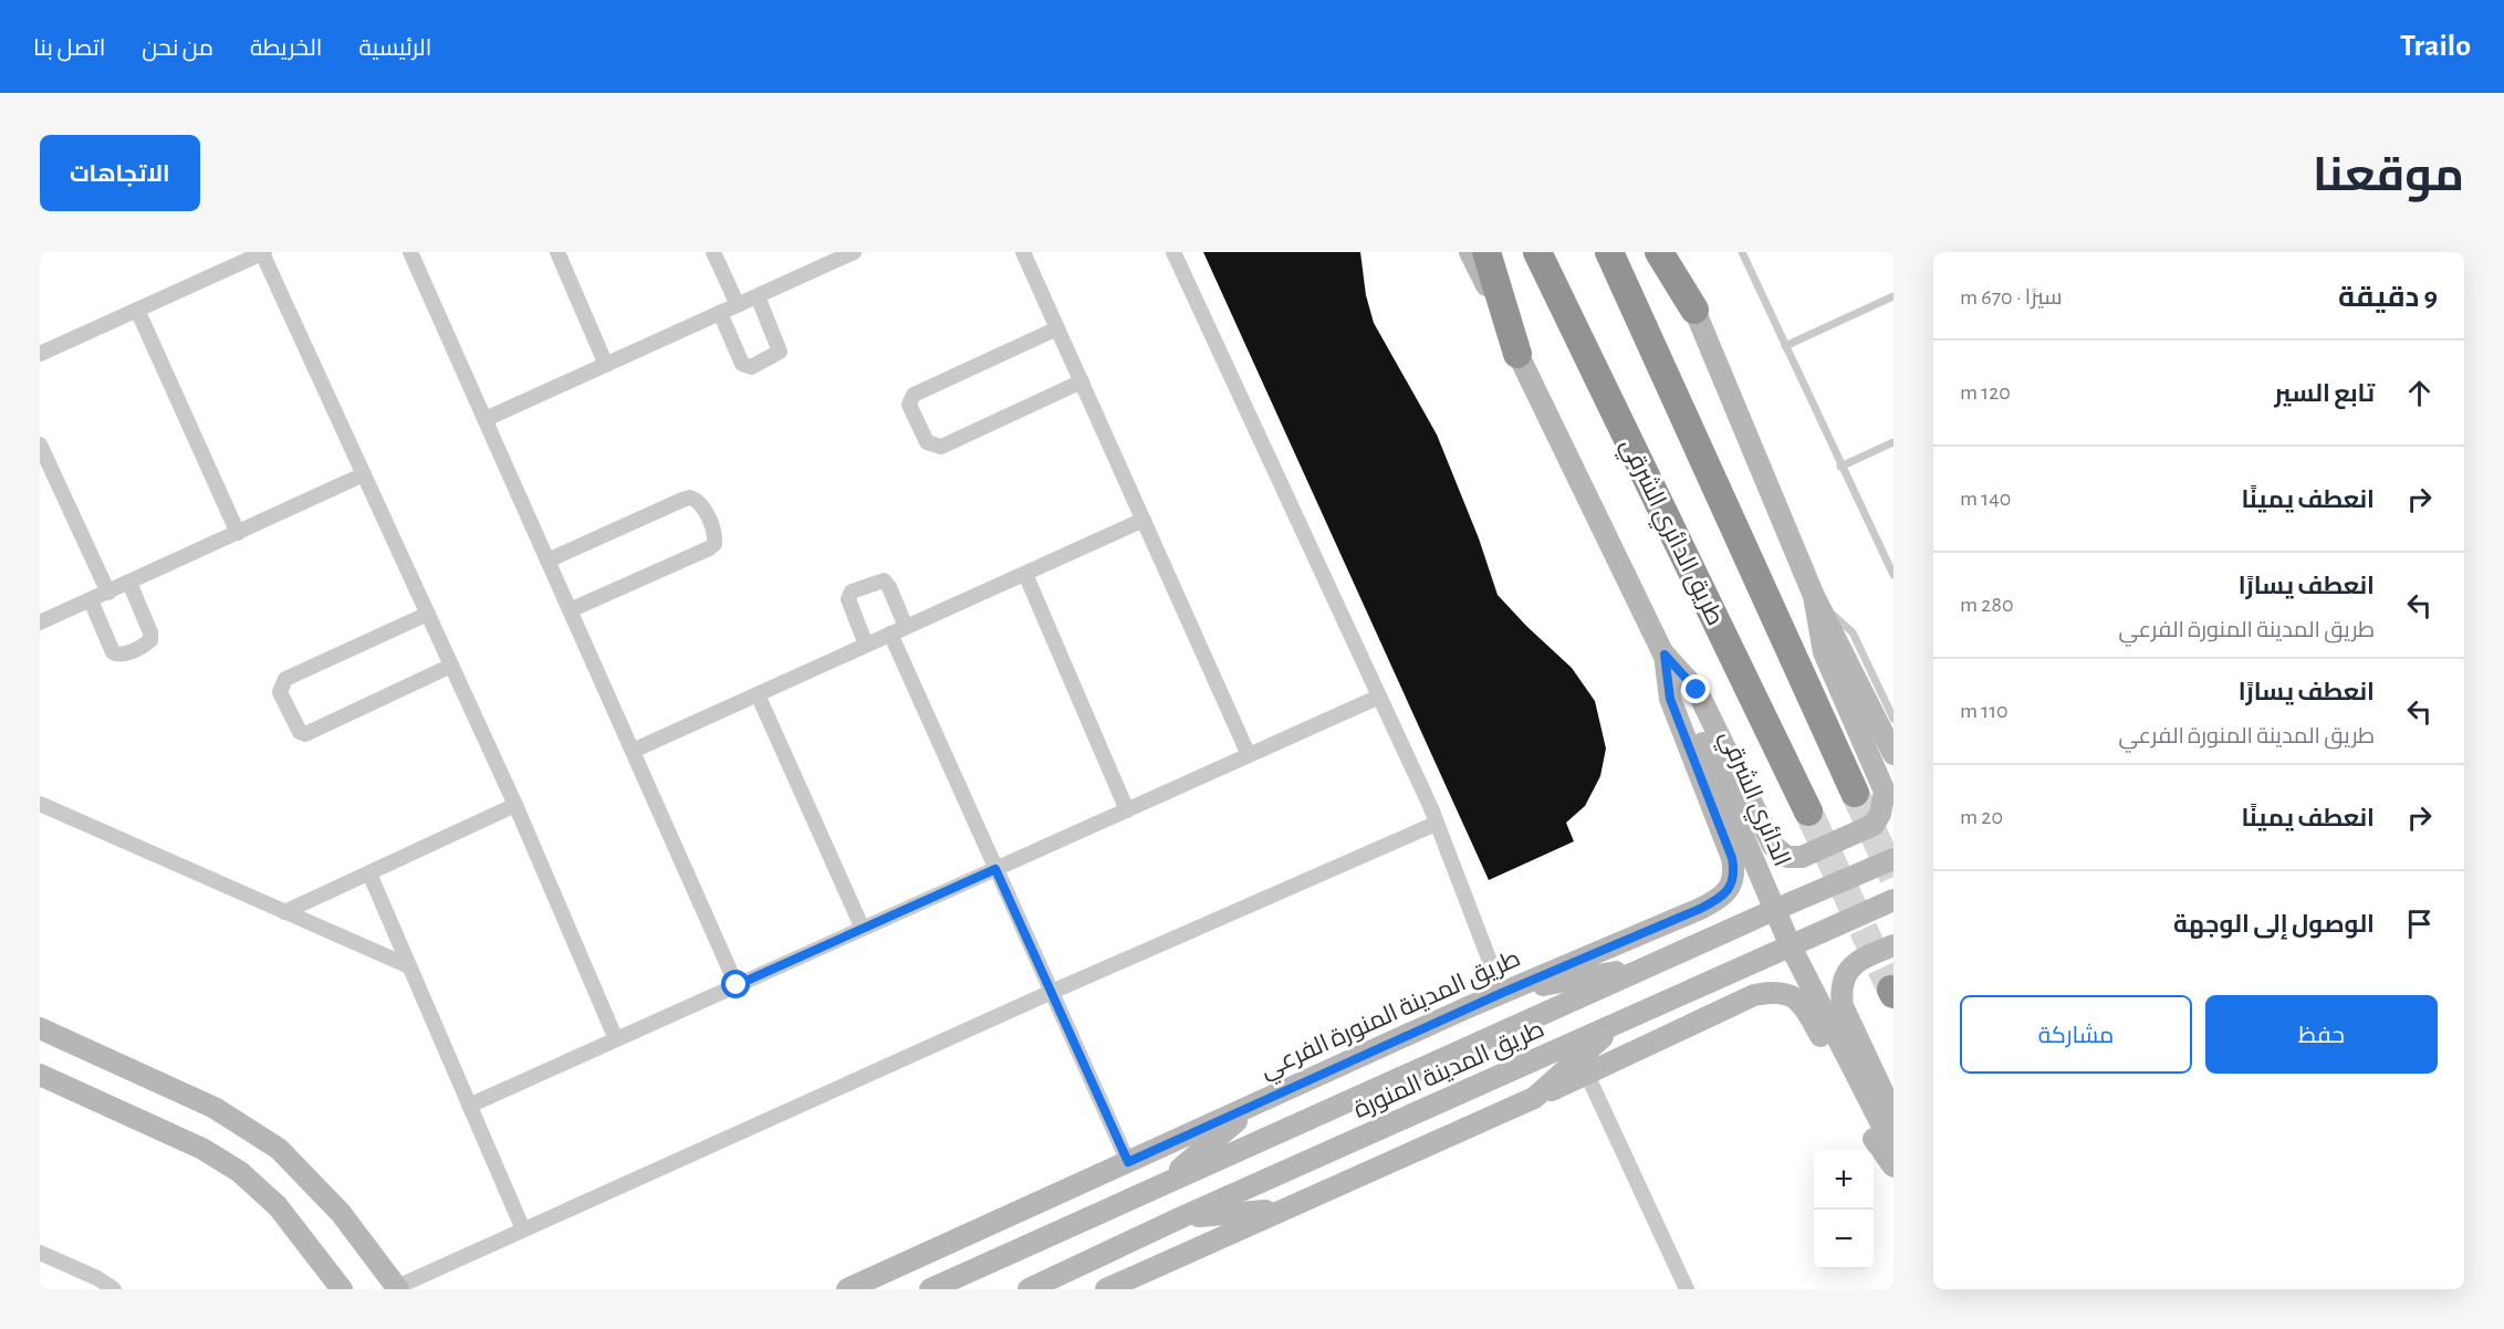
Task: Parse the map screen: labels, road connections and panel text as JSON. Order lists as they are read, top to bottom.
{
  "streets": {
    "highway": ["طريق الدائري الشرقي"],
    "street": ["الدائري الشرقي", "طريق المدينة المنورة الفرعي", "طريق المدينة المنورة"]
  },
  "crossings": [
    ["الدائري الشرقي", "طريق المدينة المنورة الفرعي"],
    ["الدائري الشرقي", "طريق المدينة المنورة"]
  ],
  "page": {
    "header": "Trailo",
    "nav": [
      "الرئيسية",
      "الخريطة",
      "من نحن",
      "اتصل بنا"
    ],
    "title": "موقعنا",
    "buttons": [
      "الاتجاهات",
      ["حفظ", "مشاركة"]
    ],
    "heading": ["9 دقيقة", "سيرًا · 670 m"],
    "list": [
      ["تابع السير", "120 m"],
      ["انعطف يمينًا", "140 m"],
      ["انعطف يسارًا", "طريق المدينة المنورة الفرعي", "280 m"],
      ["انعطف يسارًا", "طريق المدينة المنورة الفرعي", "110 m"],
      ["انعطف يمينًا", "20 m"],
      "الوصول إلى الوجهة"
    ],
    "map_buttons": ["+", "−"]
  }
}
